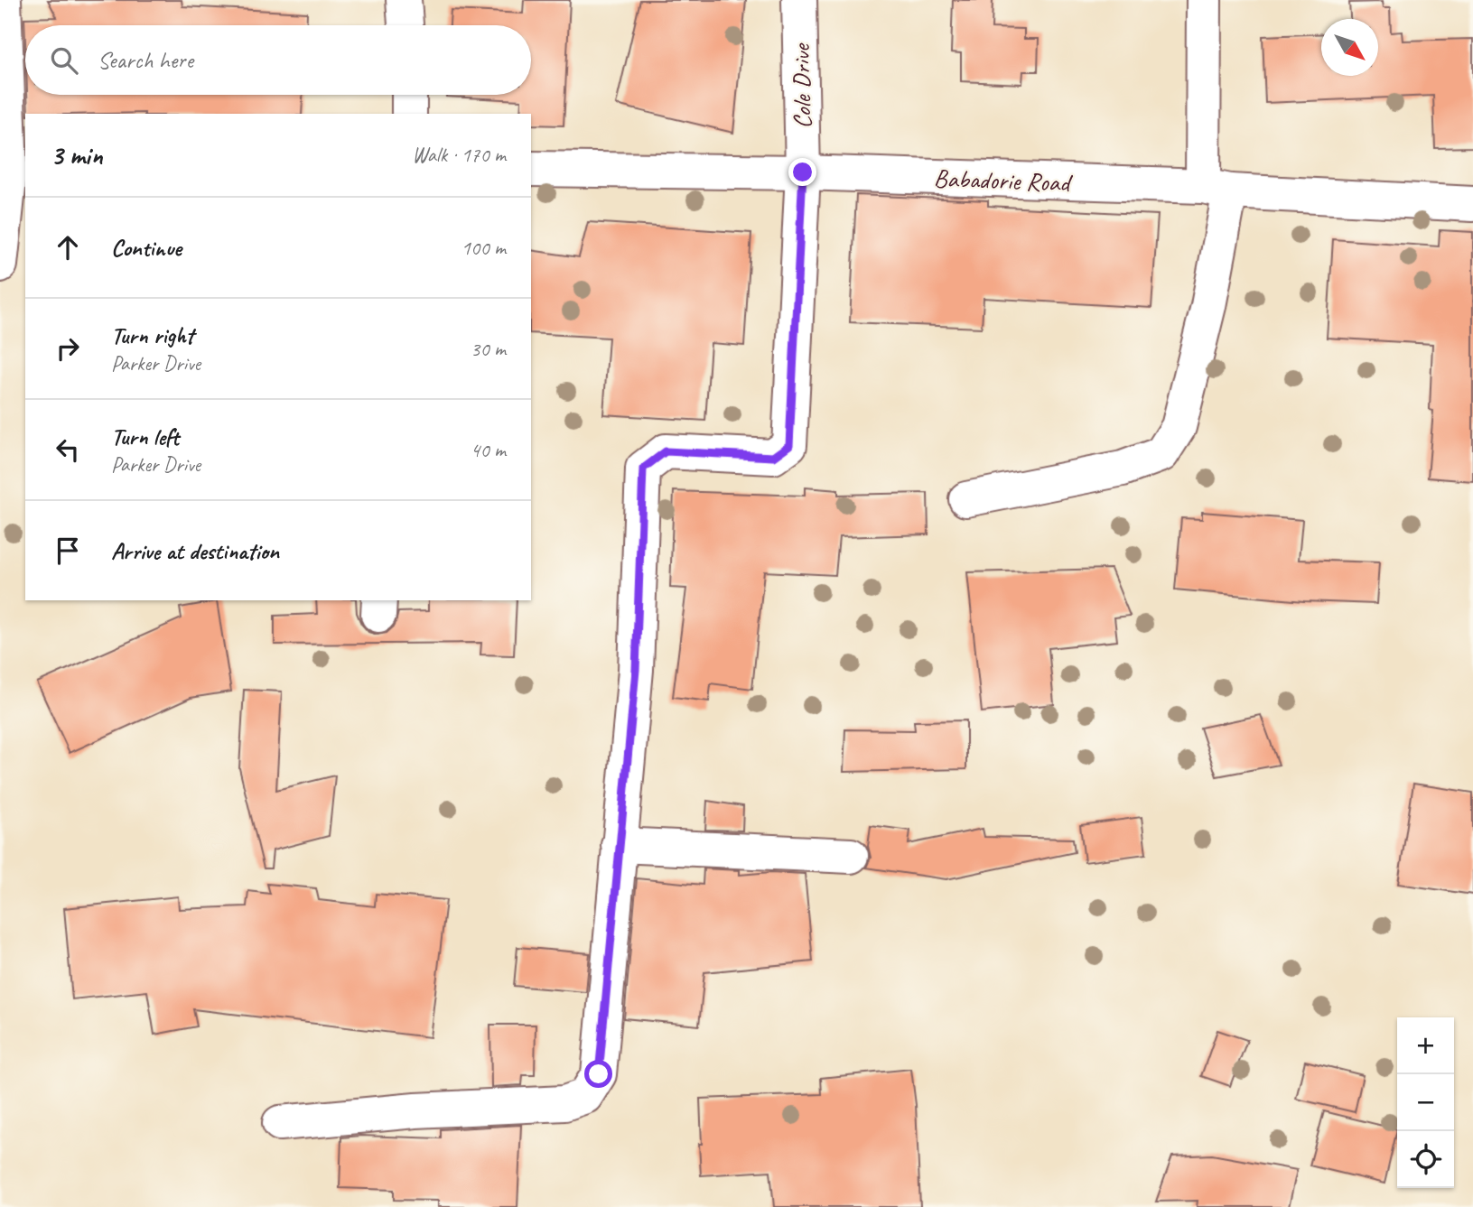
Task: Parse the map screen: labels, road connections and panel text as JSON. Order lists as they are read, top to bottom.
{
  "streets": {
    "street": ["Cole Drive", "Babadorie Road"]
  },
  "crossings": [
    ["Cole Drive", "Babadorie Road"]
  ],
  "north": "bottom right",
  "page": {
    "search": "Search here",
    "heading": ["3 min", "Walk · 170 m"],
    "list": [
      ["Continue", "100 m"],
      ["Turn right", "Parker Drive", "30 m"],
      ["Turn left", "Parker Drive", "40 m"],
      "Arrive at destination"
    ],
    "map_buttons": ["+", "−"]
  }
}
